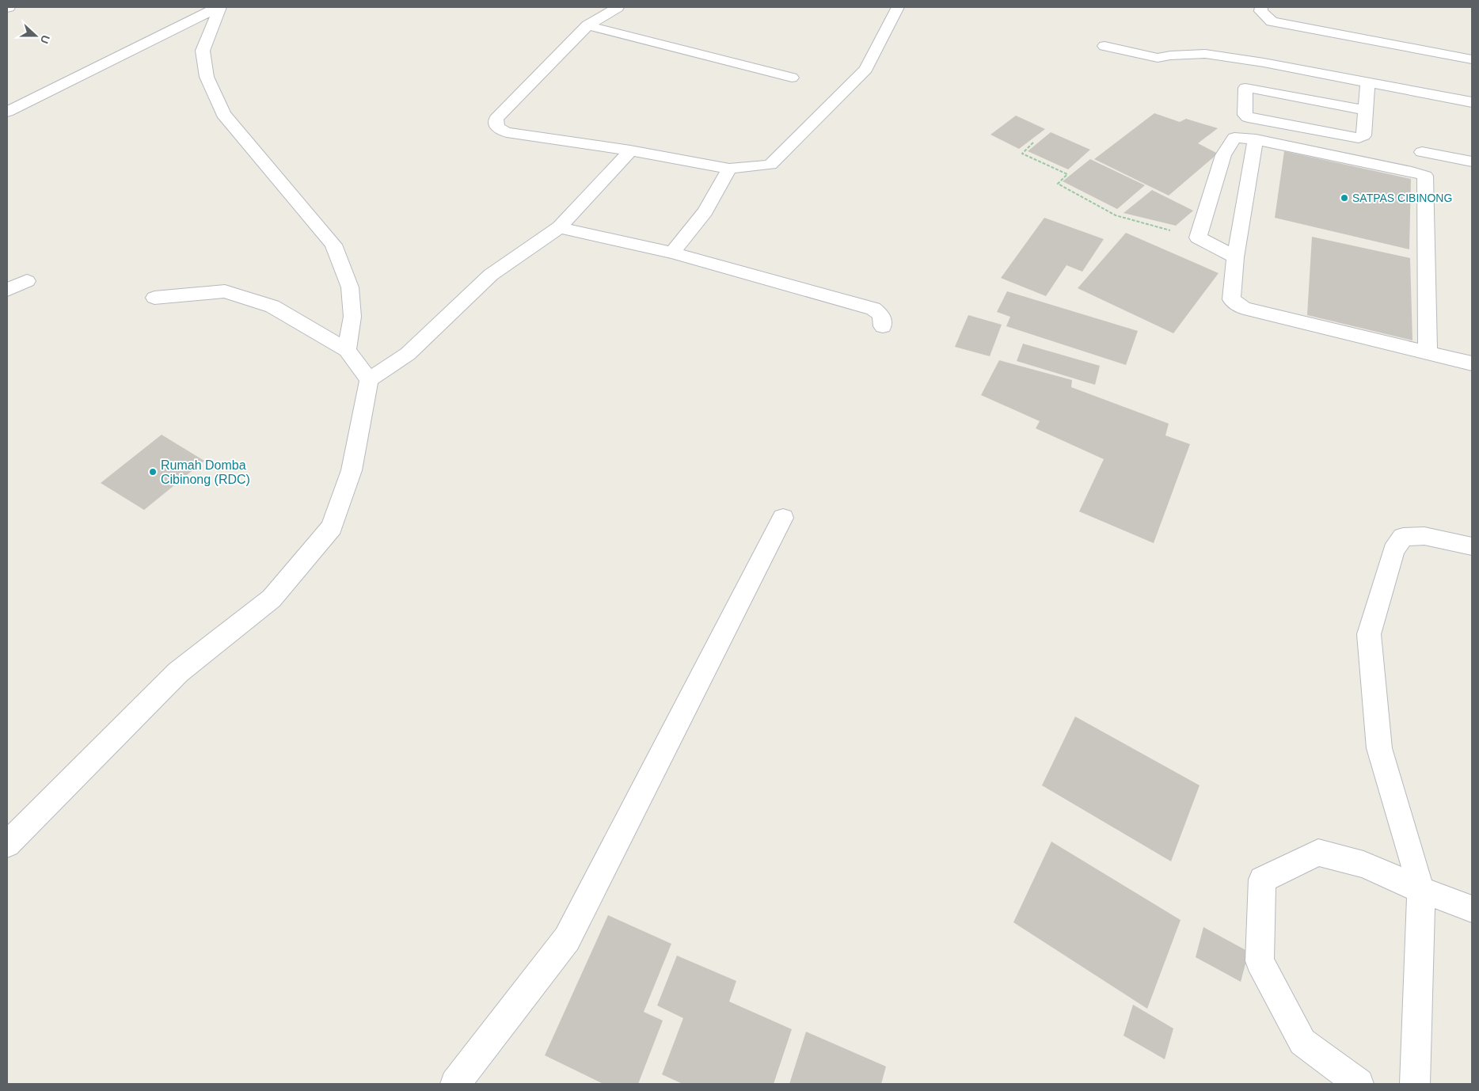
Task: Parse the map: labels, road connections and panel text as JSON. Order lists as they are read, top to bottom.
{
  "places": ["SATPAS CIBINONG", "Rumah Domba Cibinong (RDC)"],
  "north": "right"
}
